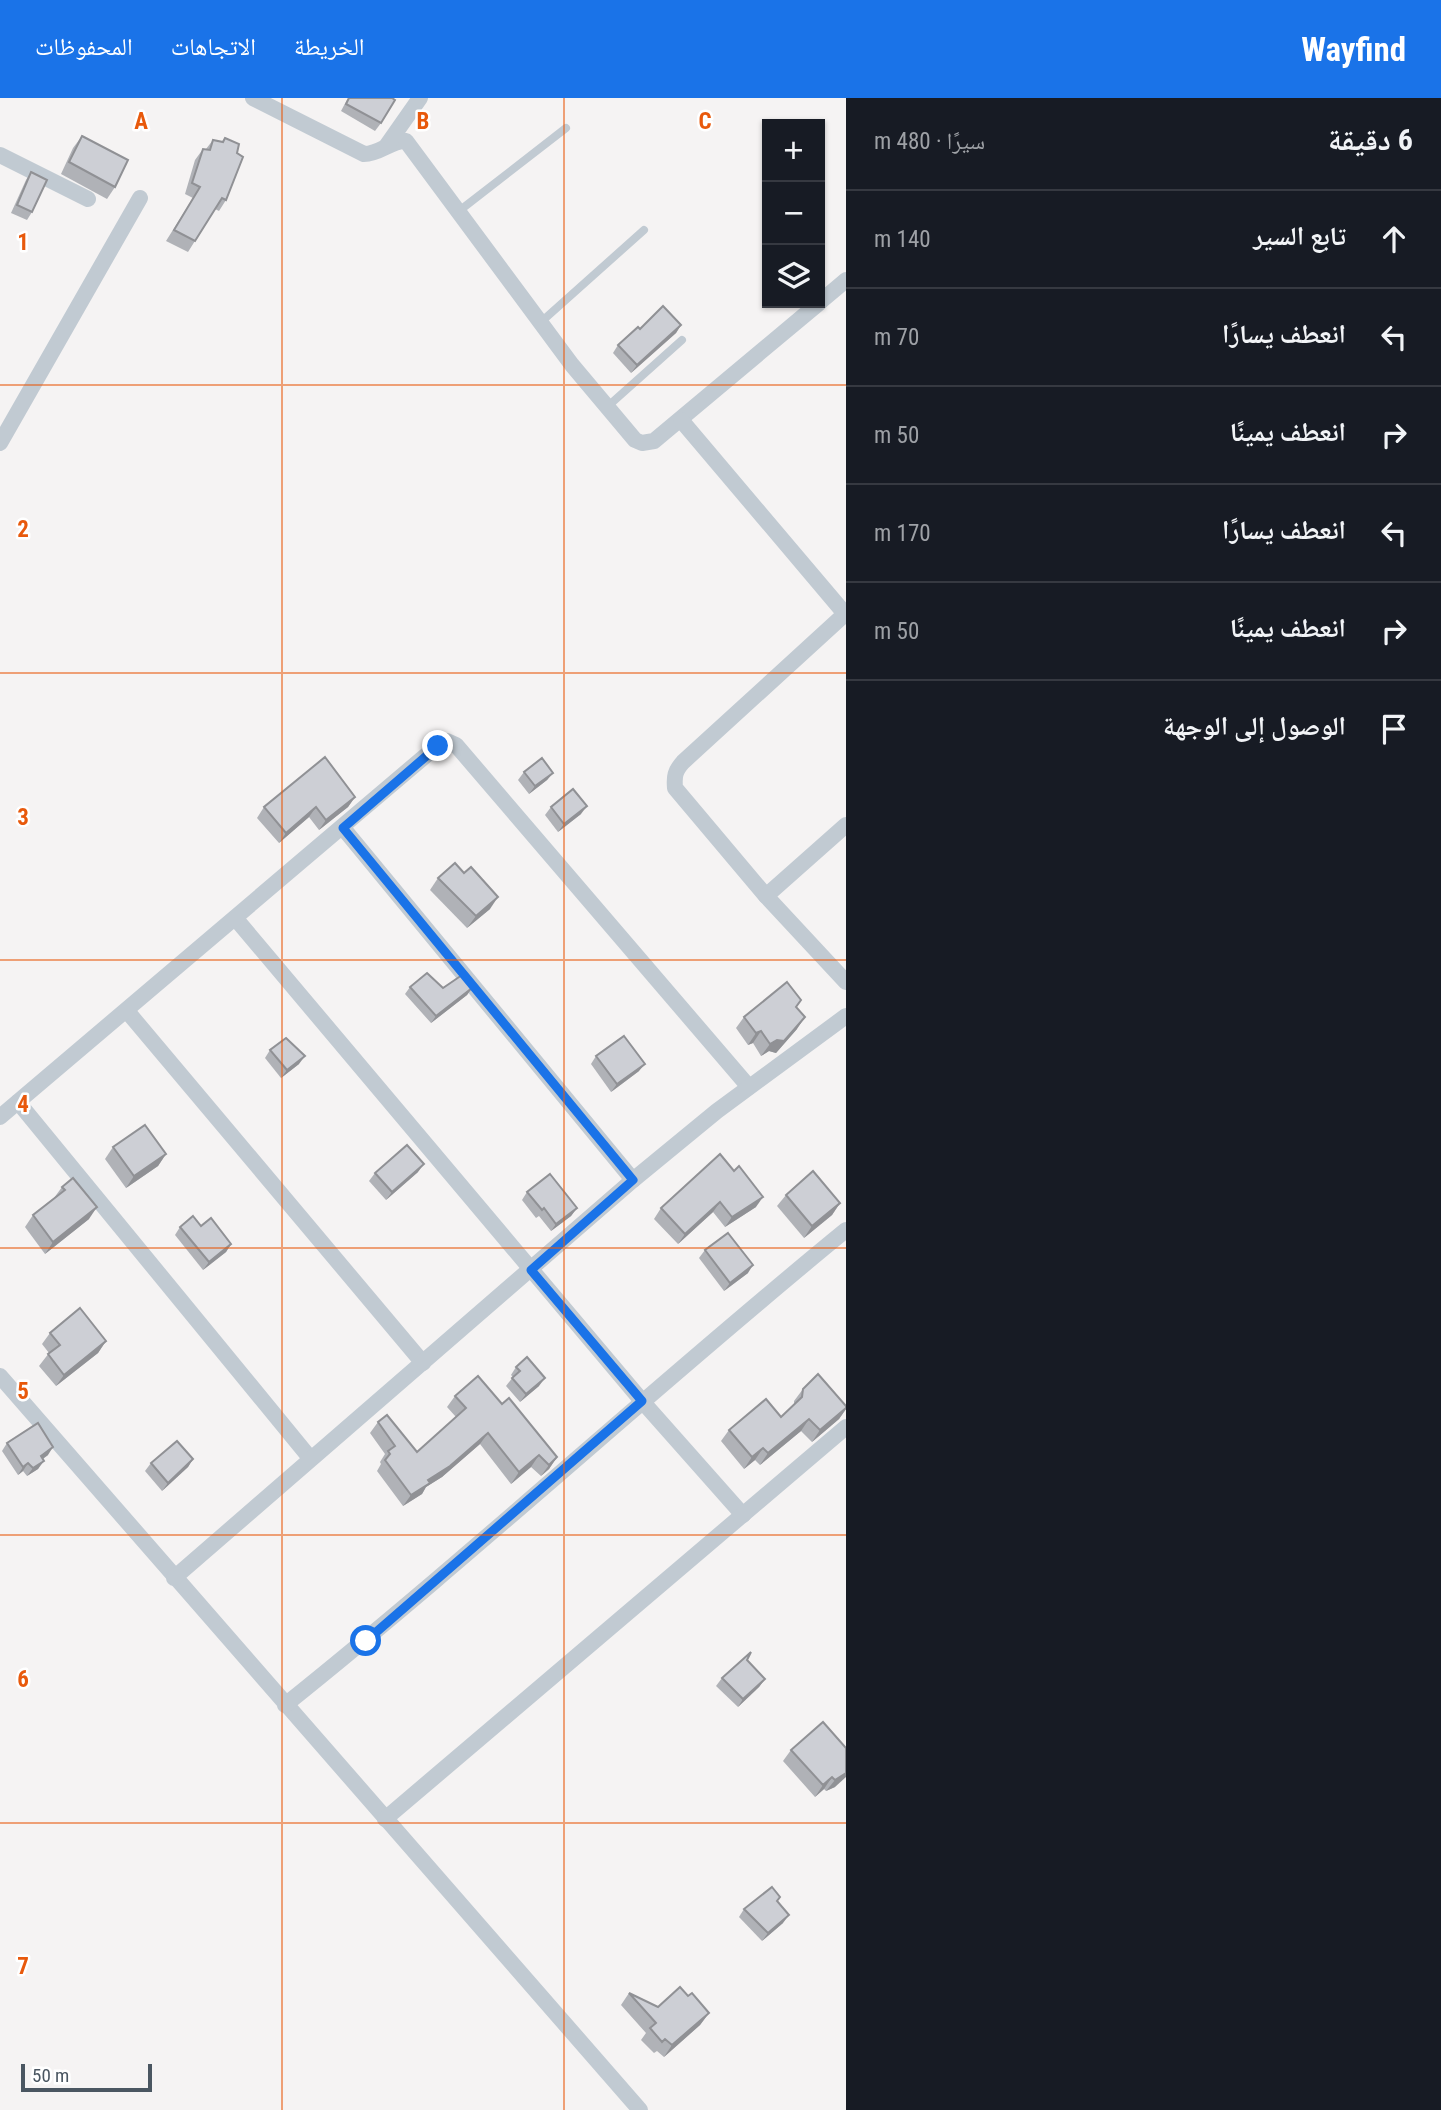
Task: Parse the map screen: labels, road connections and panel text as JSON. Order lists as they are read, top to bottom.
{
  "scale_bar": "50 m",
  "page": {
    "header": "Wayfind",
    "nav": ["الخريطة", "الاتجاهات", "المحفوظات"],
    "heading": ["6 دقيقة", "سيرًا · 480 m"],
    "map_buttons": ["+", "−"],
    "list": [
      ["تابع السير", "140 m"],
      ["انعطف يسارًا", "70 m"],
      ["انعطف يمينًا", "50 m"],
      ["انعطف يسارًا", "170 m"],
      ["انعطف يمينًا", "50 m"],
      "الوصول إلى الوجهة"
    ],
    "scale": "50 m"
  },
  "grid": {
    "columns": ["A", "B", "C"],
    "rows": [
      "1",
      "2",
      "3",
      "4",
      "5",
      "6",
      "7"
    ]
  }
}
